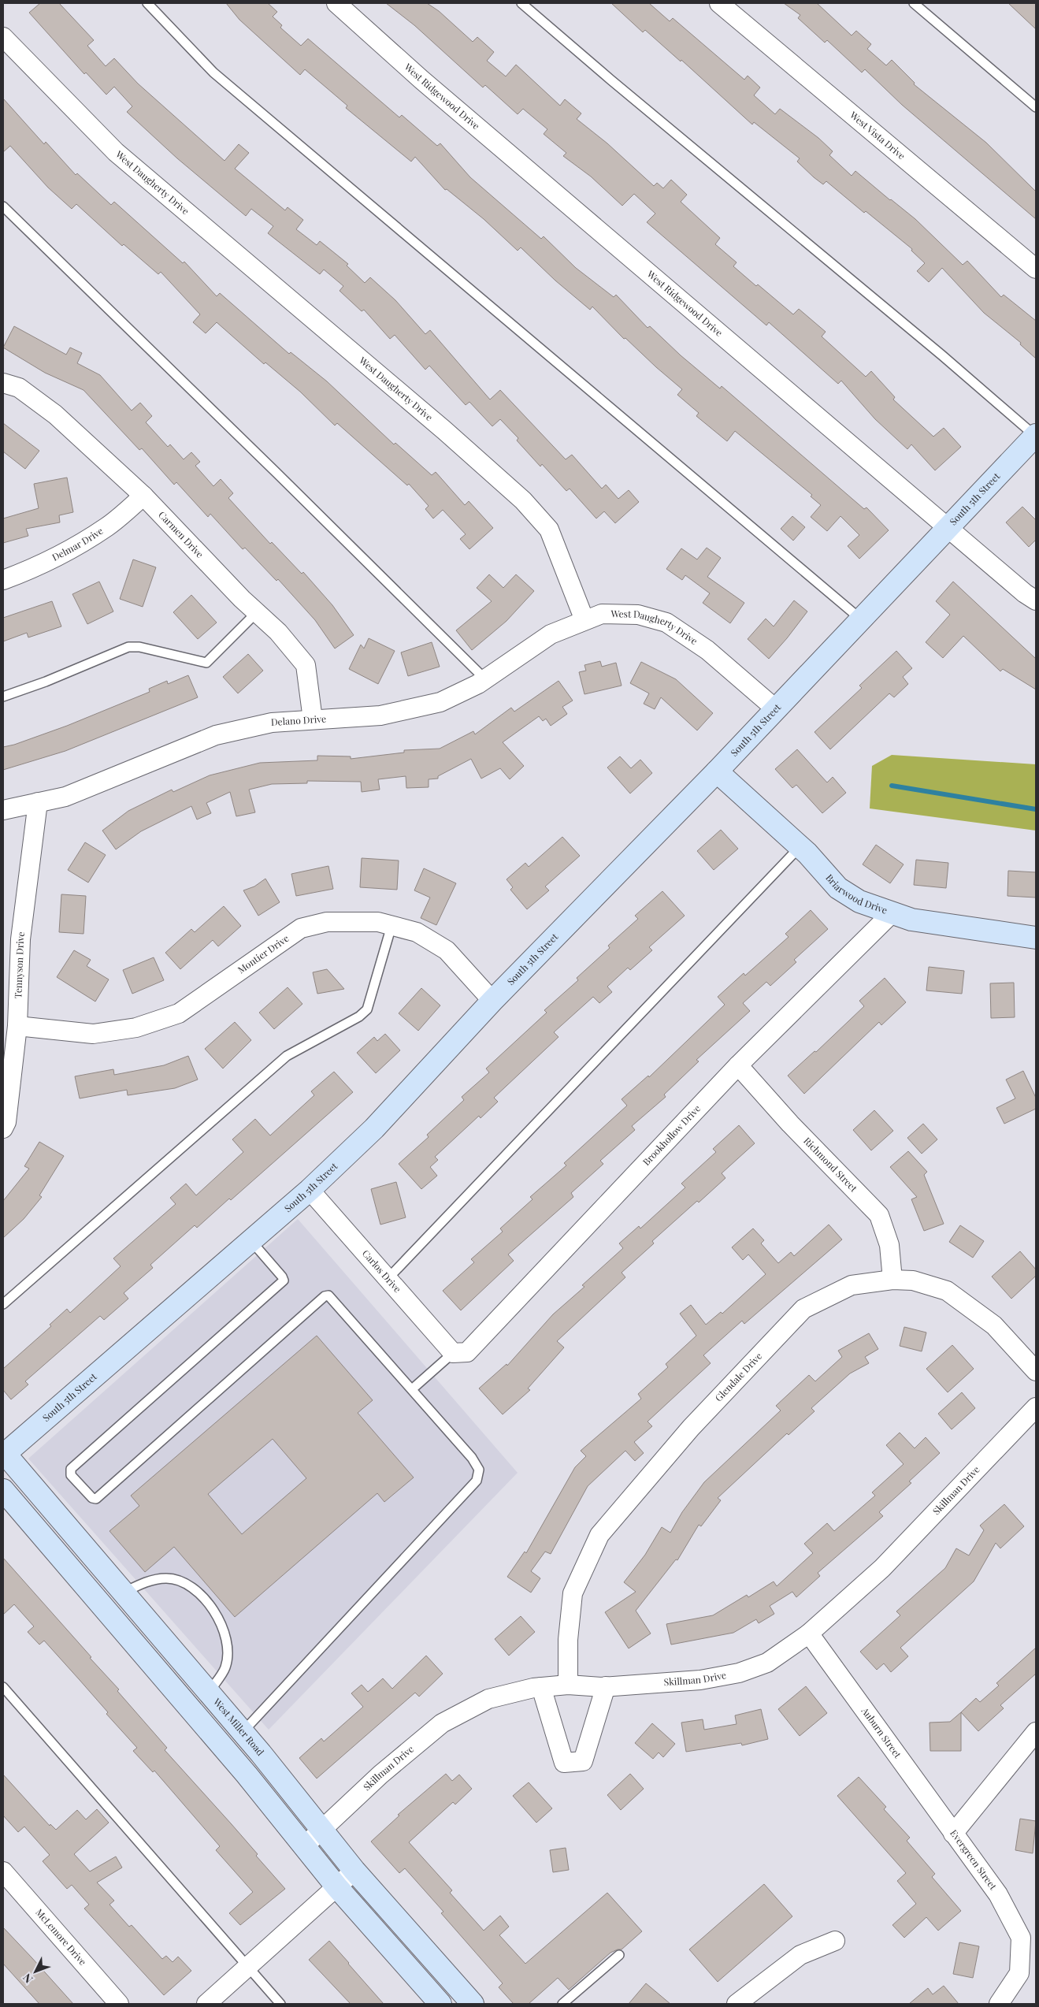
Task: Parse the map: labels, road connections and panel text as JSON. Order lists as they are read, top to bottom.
{
  "streets": {
    "street": [
      "West Ridgewood Drive",
      "West Vista Drive",
      "West Daugherty Drive",
      "South 5th Street",
      "Carmen Drive",
      "Delmar Drive",
      "Delano Drive",
      "Briarwood Drive",
      "Montier Drive",
      "Tennyson Drive",
      "Brookhollow Drive",
      "Richmond Street",
      "Carlos Drive",
      "Glendale Drive",
      "Skillman Drive",
      "West Miller Road",
      "Auburn Street",
      "Evergreen Street",
      "McLemore Drive"
    ]
  },
  "crossings": [
    ["West Ridgewood Drive", "South 5th Street"],
    ["West Daugherty Drive", "South 5th Street"],
    ["West Daugherty Drive", "Delano Drive"],
    ["South 5th Street", "Briarwood Drive"],
    ["South 5th Street", "Montier Drive"],
    ["South 5th Street", "Carlos Drive"],
    ["South 5th Street", "West Miller Road"],
    ["Carmen Drive", "Delmar Drive"],
    ["Carmen Drive", "Delano Drive"],
    ["Delano Drive", "Tennyson Drive"],
    ["Briarwood Drive", "Brookhollow Drive"],
    ["Montier Drive", "Tennyson Drive"],
    ["Brookhollow Drive", "Richmond Street"],
    ["Brookhollow Drive", "Carlos Drive"],
    ["Richmond Street", "Glendale Drive"],
    ["Glendale Drive", "Skillman Drive"],
    ["Skillman Drive", "West Miller Road"],
    ["Skillman Drive", "Auburn Street"],
    ["Auburn Street", "Evergreen Street"]
  ],
  "north": "bottom left"
}
